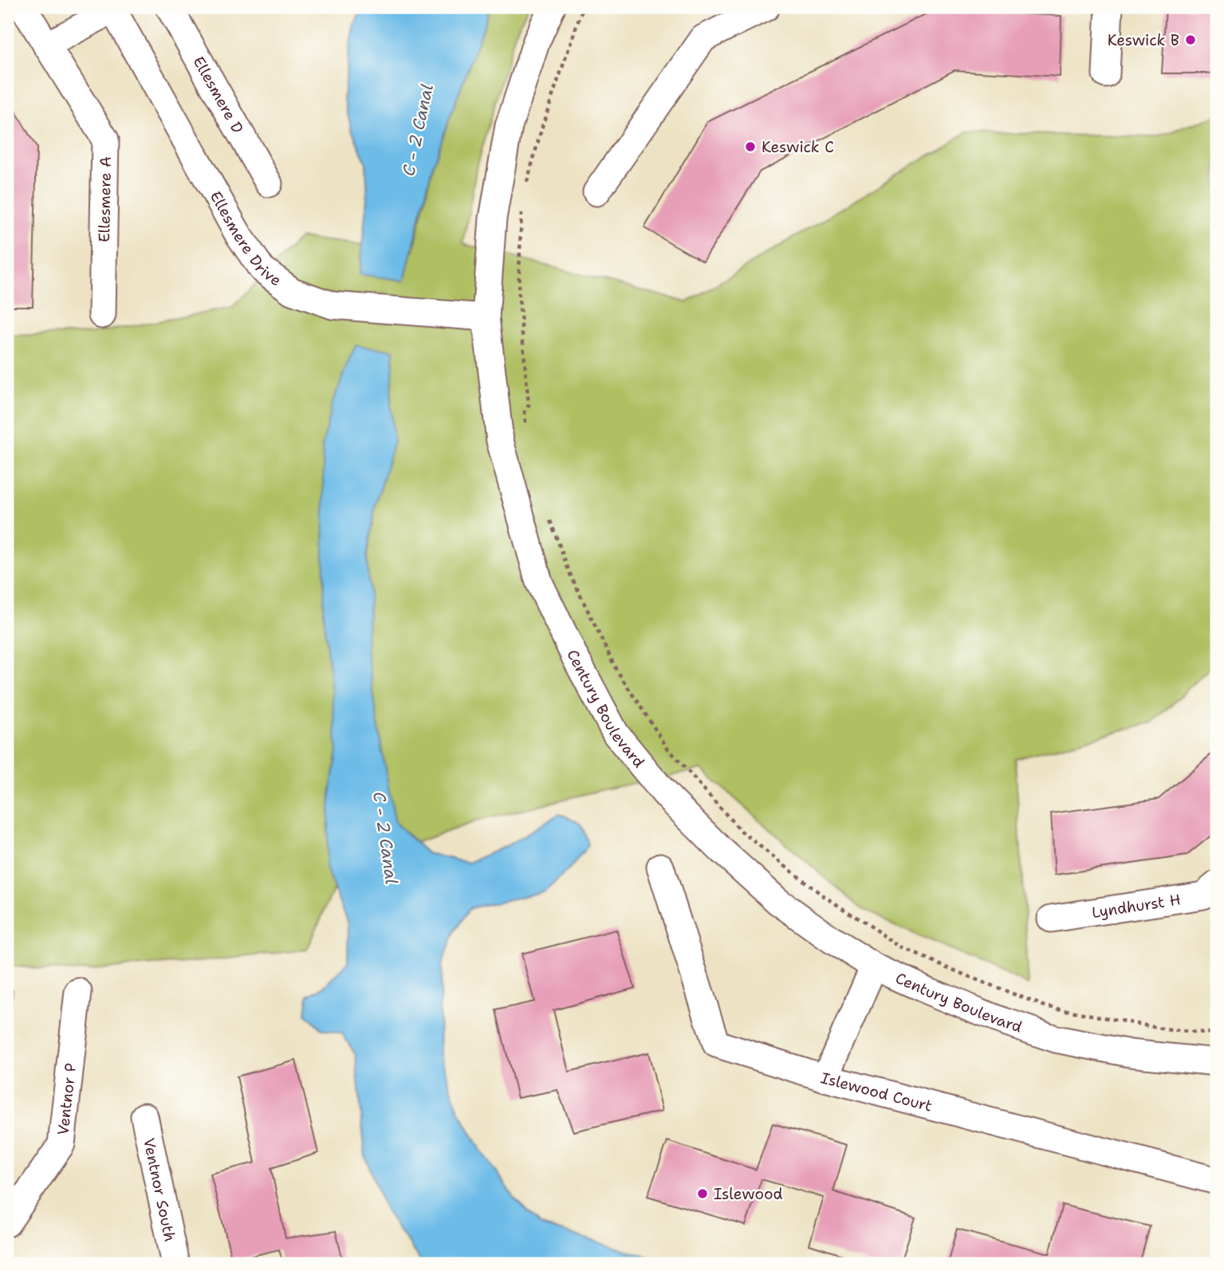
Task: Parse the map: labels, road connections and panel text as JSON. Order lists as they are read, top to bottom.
{
  "streets": {
    "street": [
      "Ellesmere D",
      "Ellesmere A",
      "Ellesmere Drive",
      "Century Boulevard",
      "Lyndhurst H",
      "Islewood Court",
      "Ventnor P",
      "Ventnor South"
    ]
  },
  "crossings": [
    ["Ellesmere Drive", "Century Boulevard"]
  ],
  "water": ["C - 2 Canal"],
  "places": ["Keswick B", "Keswick C", "Islewood"]
}
